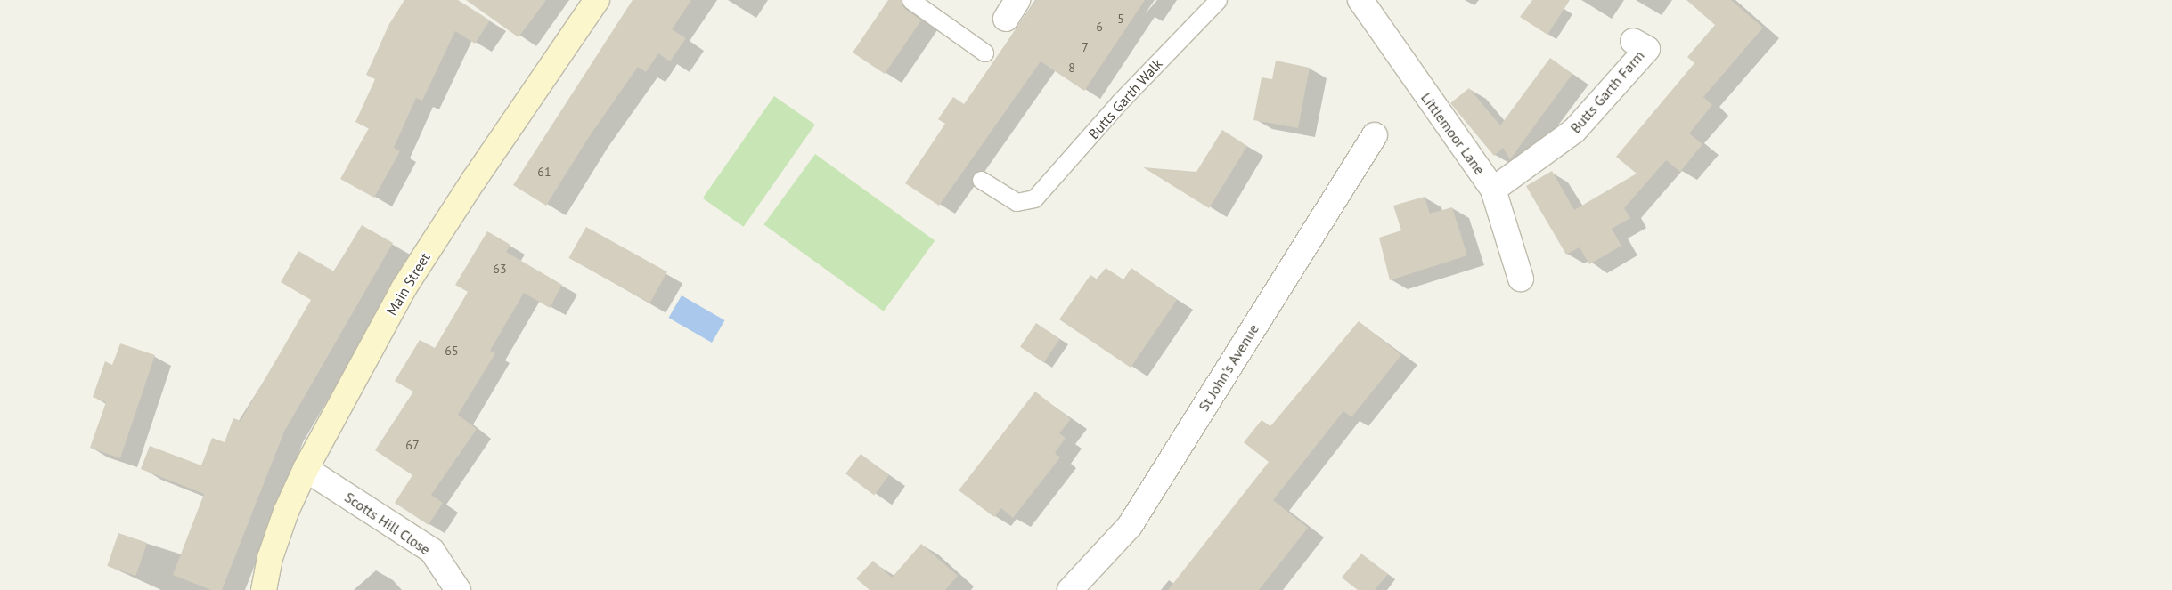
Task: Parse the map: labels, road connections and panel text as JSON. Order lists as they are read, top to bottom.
{
  "streets": {
    "street": [
      "Butts Garth Farm",
      "Littlemoor Lane",
      "Main Street",
      "St John's Avenue",
      "Scotts Hill Close"
    ],
    "lane": ["Butts Garth Walk"]
  },
  "crossings": [
    ["Butts Garth Farm", "Littlemoor Lane"],
    ["Main Street", "Scotts Hill Close"]
  ],
  "house_numbers": [
    "5",
    "6",
    "7",
    "8",
    "61",
    "63",
    "65",
    "67"
  ]
}
